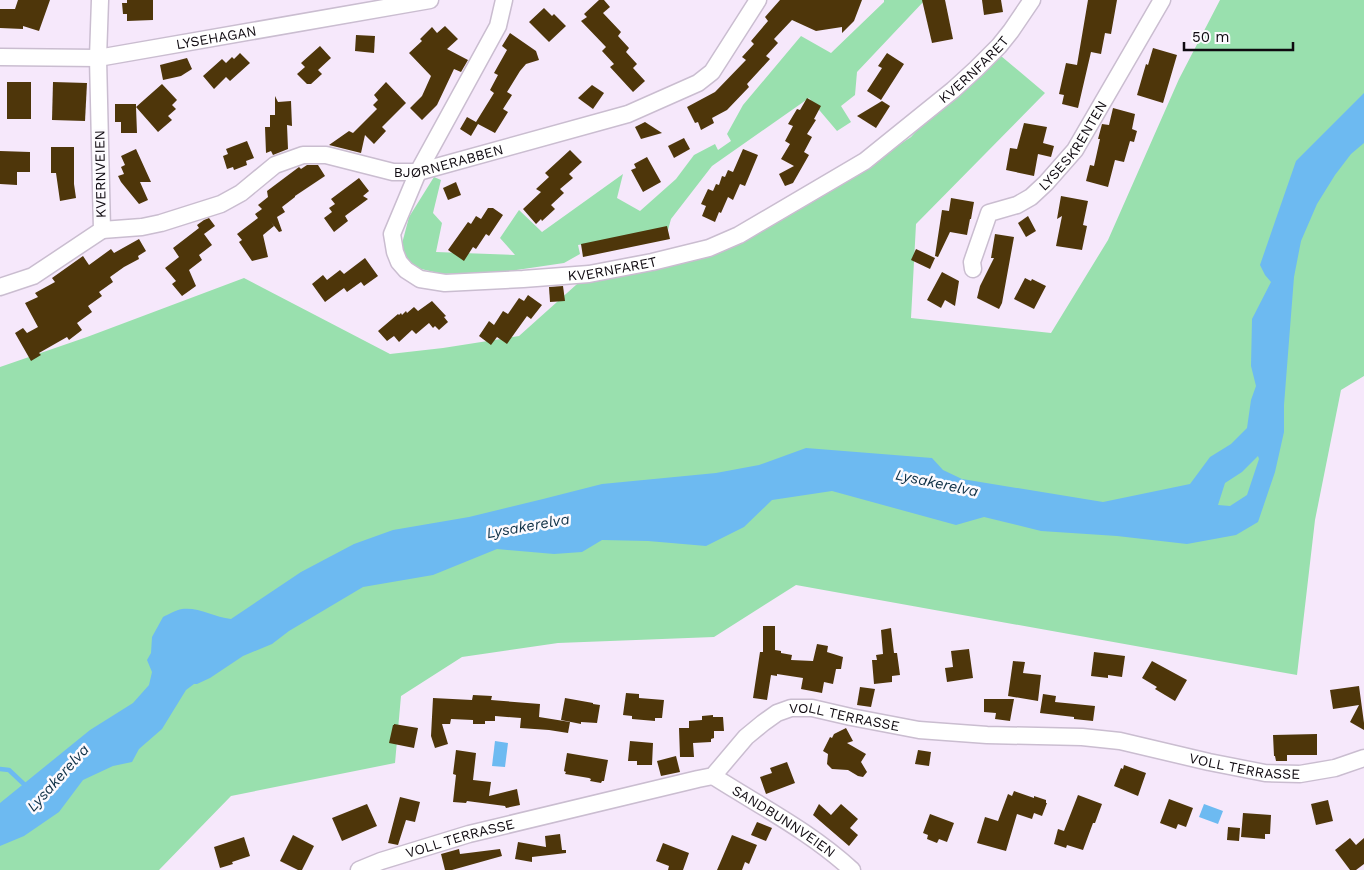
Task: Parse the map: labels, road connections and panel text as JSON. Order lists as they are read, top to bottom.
{
  "streets": {
    "street": [
      "LYSEHAGAN",
      "KVERNFARET",
      "LYSESKRENTEN",
      "BJØRNERABBEN",
      "KVERNVEIEN",
      "VOLL TERRASSE",
      "SANDBUNNVEIEN"
    ]
  },
  "crossings": [
    ["LYSEHAGAN", "KVERNVEIEN"],
    ["KVERNFARET", "BJØRNERABBEN"],
    ["BJØRNERABBEN", "KVERNVEIEN"],
    ["VOLL TERRASSE", "SANDBUNNVEIEN"]
  ],
  "water": ["Lysakerelva"],
  "scale_bar": "50 m"
}
